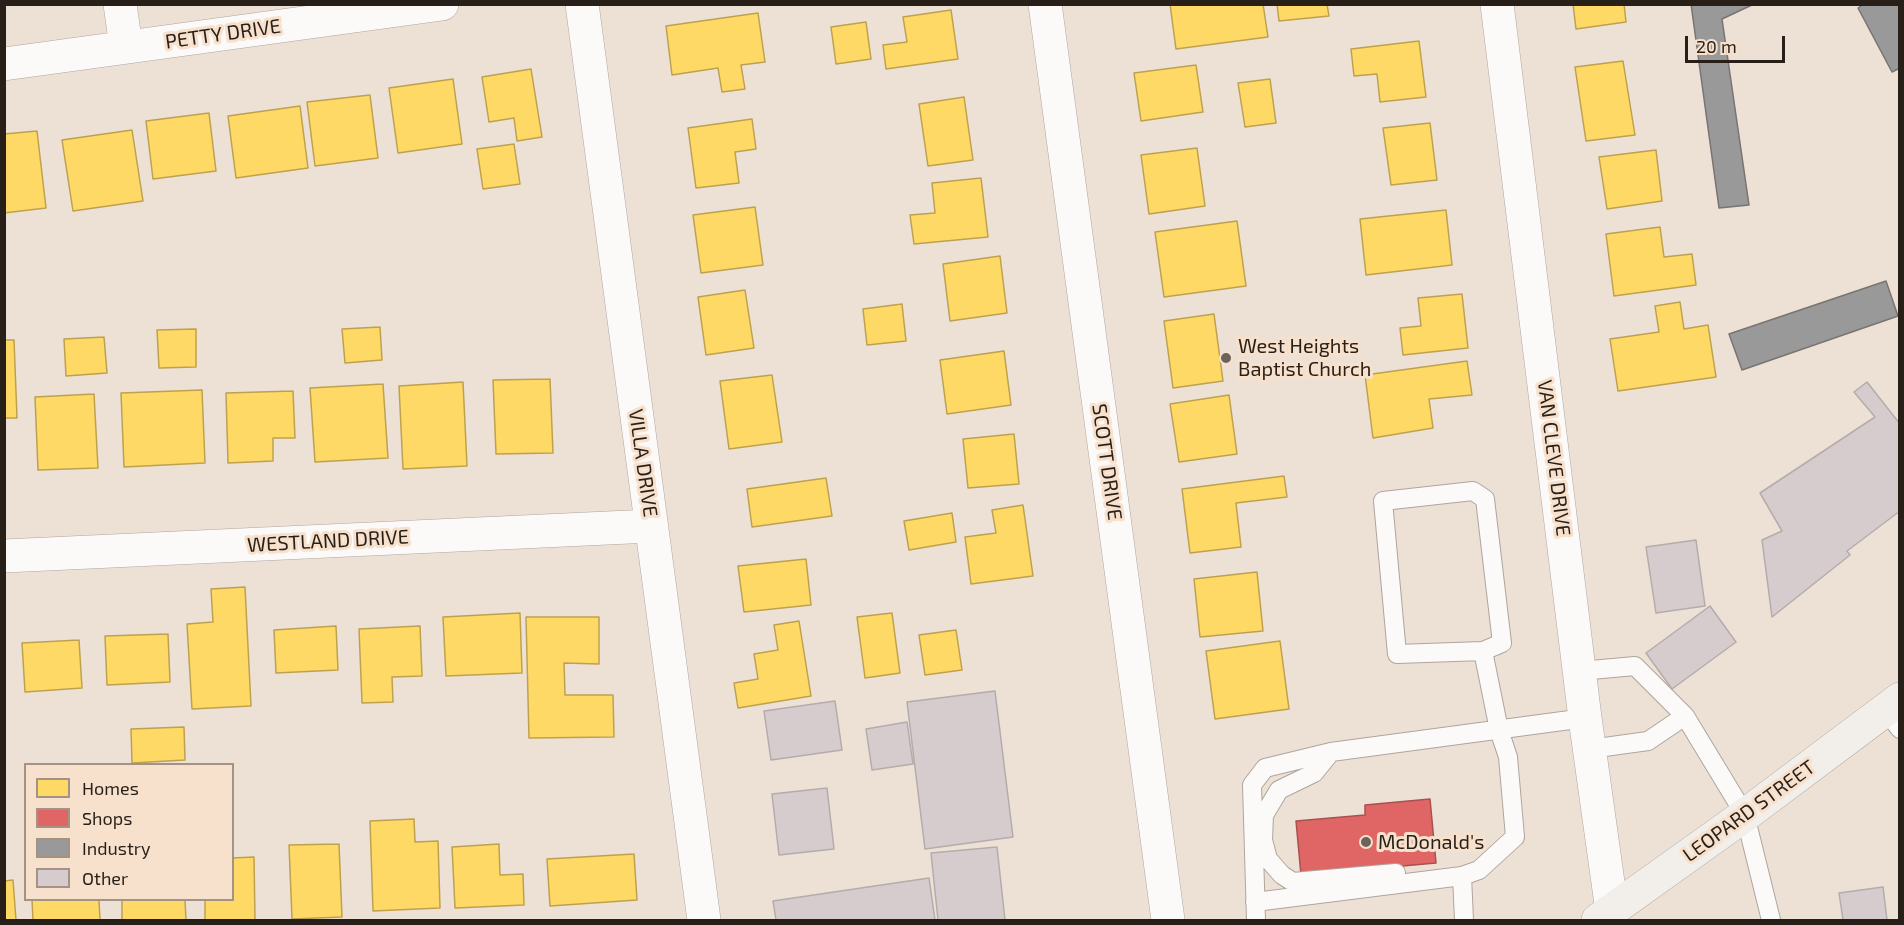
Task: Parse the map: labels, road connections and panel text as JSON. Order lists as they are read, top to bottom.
{
  "streets": {
    "main road": ["LEOPARD STREET"],
    "street": [
      "PETTY DRIVE",
      "VAN CLEVE DRIVE",
      "SCOTT DRIVE",
      "VILLA DRIVE",
      "WESTLAND DRIVE"
    ]
  },
  "crossings": [
    ["VAN CLEVE DRIVE", "LEOPARD STREET"],
    ["VILLA DRIVE", "WESTLAND DRIVE"]
  ],
  "places": ["West Heights Baptist Church", "McDonald's"],
  "legend": [
    "Homes",
    "Shops",
    "Industry",
    "Other"
  ],
  "scale_bar": "20 m"
}
